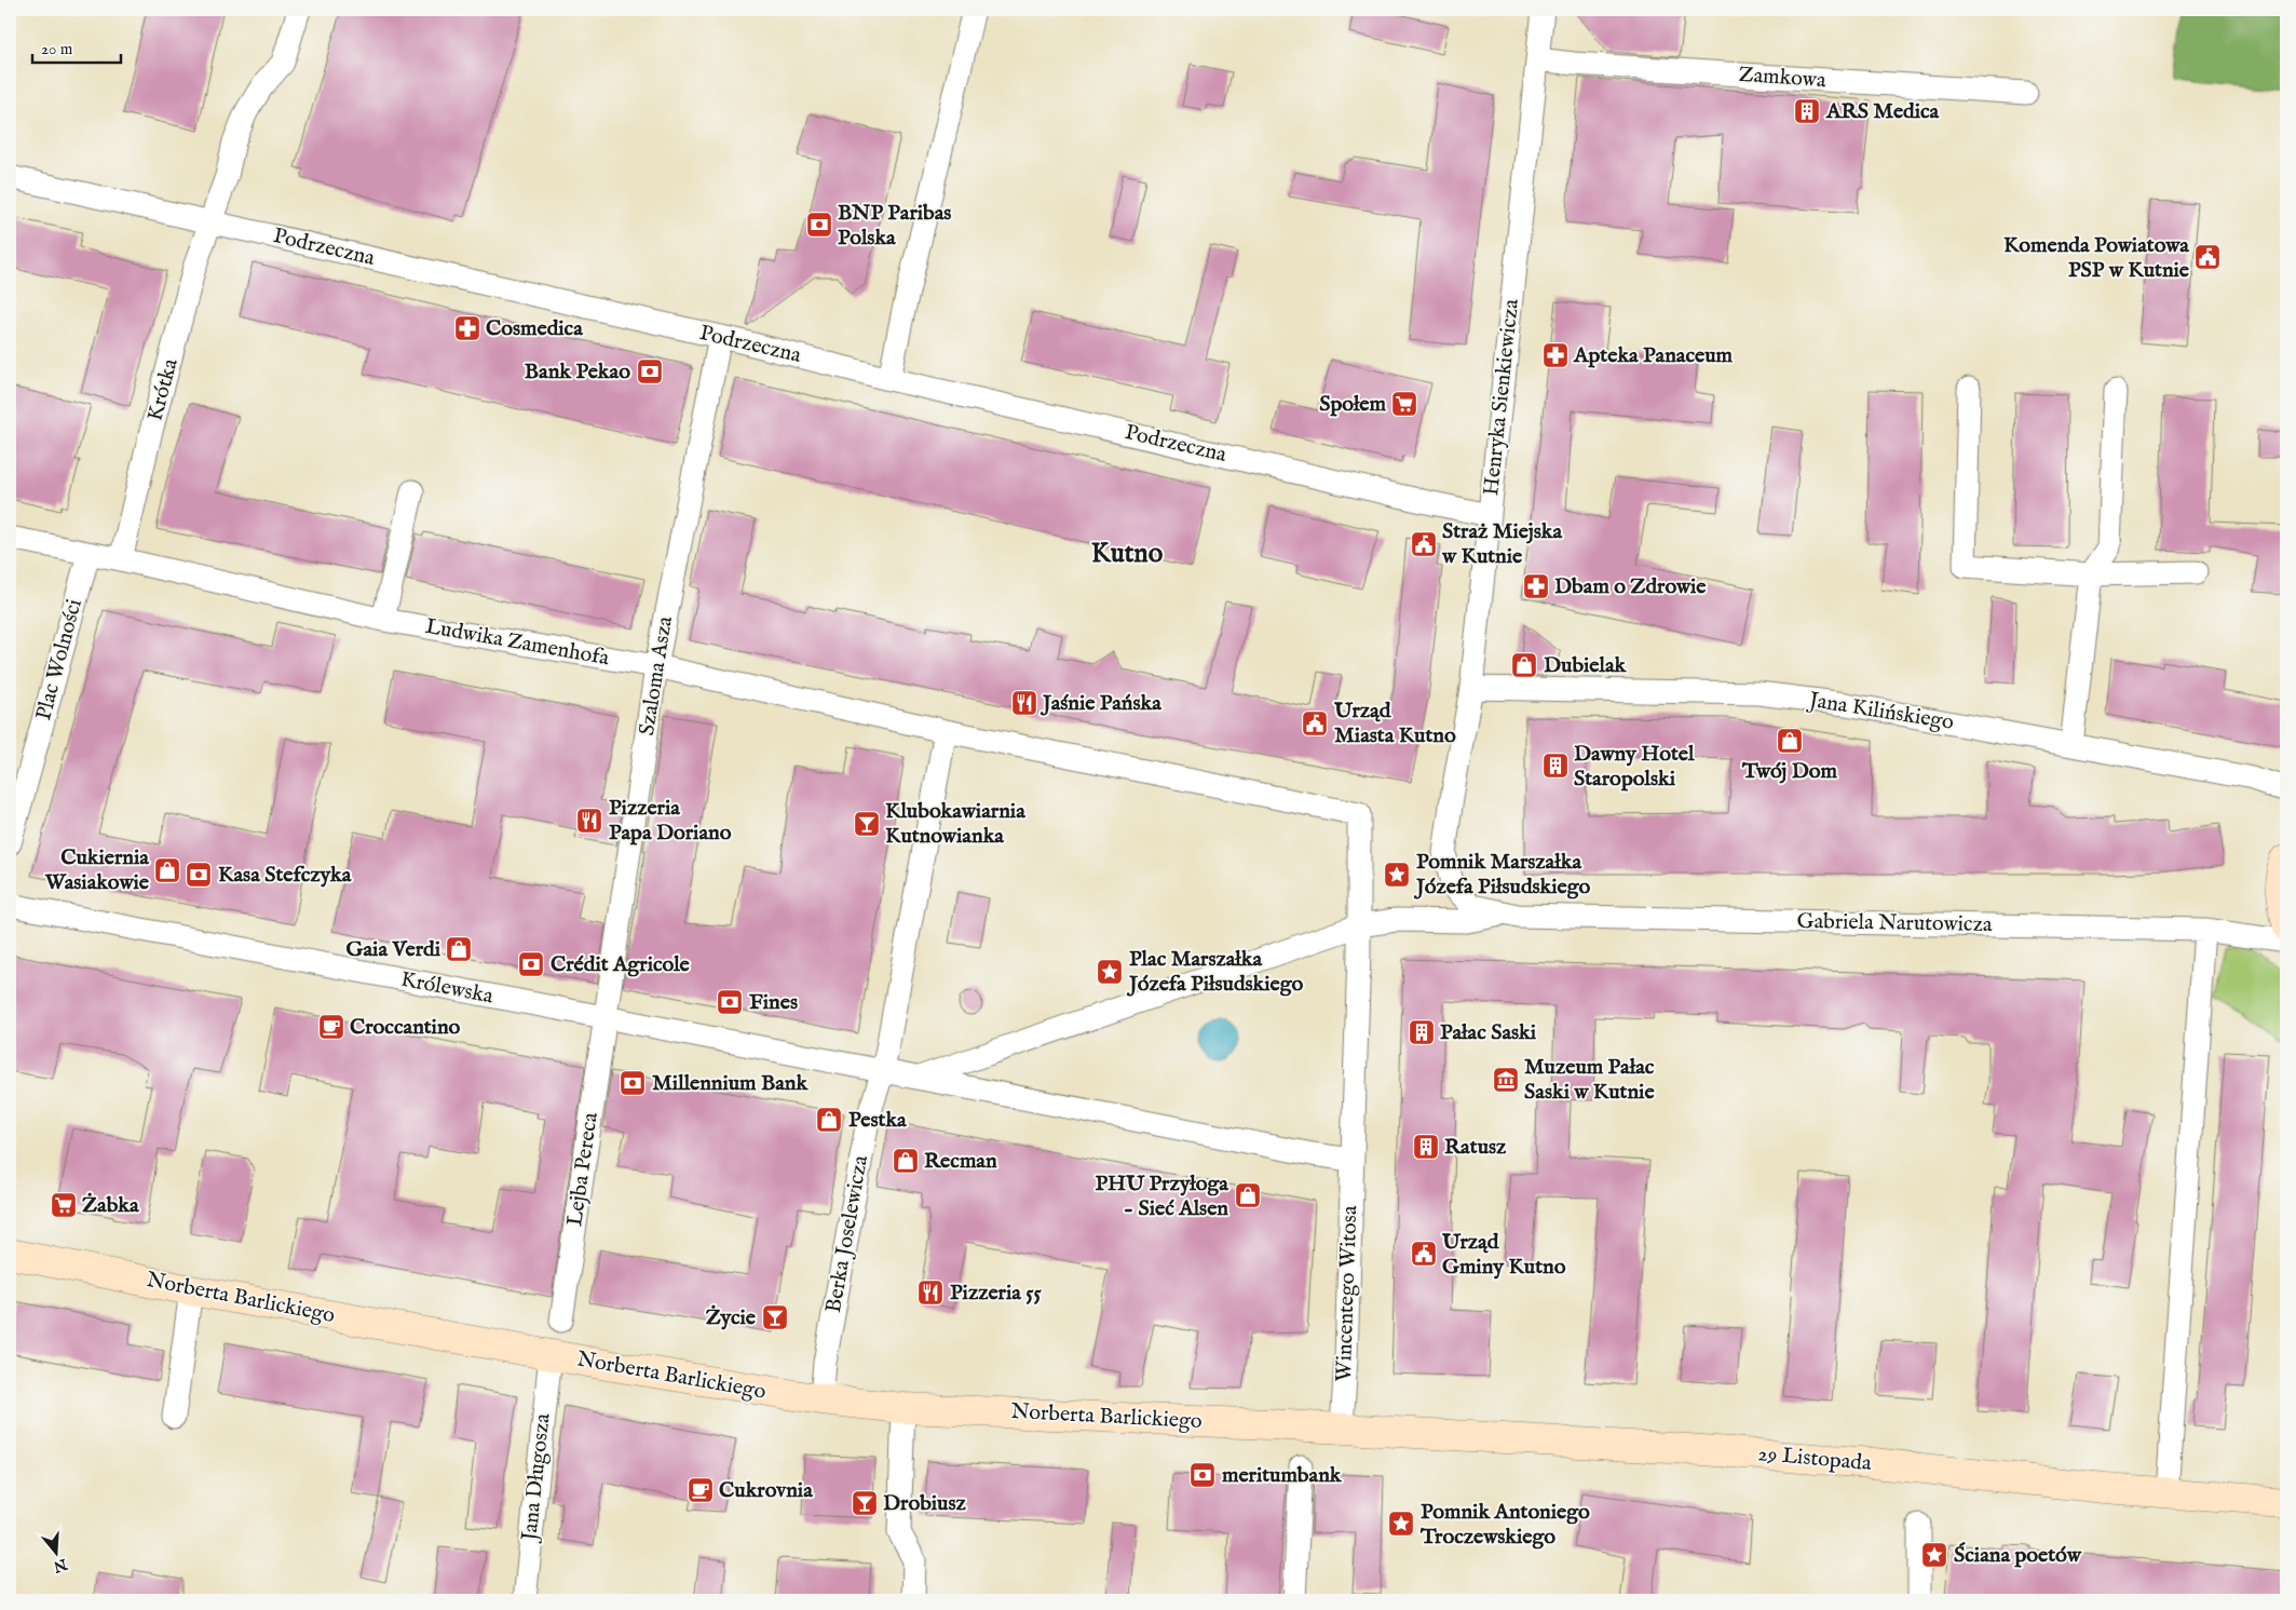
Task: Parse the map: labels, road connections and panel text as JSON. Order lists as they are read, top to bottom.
{
  "streets": {
    "street": [
      "Zamkowa",
      "Podrzeczna",
      "Krótka",
      "Henryka Sienkiewicza",
      "Ludwika Zamenhofa",
      "Plac Wolności",
      "Szaloma Asza",
      "Jana Kilińskiego",
      "Gabriela Narutowicza",
      "Królewska",
      "Lejba Pereca",
      "Berka Joselewicza",
      "Wincentego Witosa",
      "Norberta Barlickiego",
      "29 Listopada",
      "Jana Długosza"
    ]
  },
  "crossings": [
    ["Zamkowa", "Henryka Sienkiewicza"],
    ["Podrzeczna", "Krótka"],
    ["Podrzeczna", "Henryka Sienkiewicza"],
    ["Podrzeczna", "Szaloma Asza"],
    ["Krótka", "Ludwika Zamenhofa"],
    ["Henryka Sienkiewicza", "Jana Kilińskiego"],
    ["Henryka Sienkiewicza", "Gabriela Narutowicza"],
    ["Ludwika Zamenhofa", "Plac Wolności"],
    ["Ludwika Zamenhofa", "Szaloma Asza"],
    ["Szaloma Asza", "Królewska"],
    ["Szaloma Asza", "Lejba Pereca"],
    ["Królewska", "Lejba Pereca"],
    ["Królewska", "Berka Joselewicza"],
    ["Berka Joselewicza", "Norberta Barlickiego"],
    ["Wincentego Witosa", "Norberta Barlickiego"],
    ["Wincentego Witosa", "29 Listopada"],
    ["Norberta Barlickiego", "29 Listopada"],
    ["Norberta Barlickiego", "Jana Długosza"]
  ],
  "districts": ["Kutno"],
  "places": {
    "building": [
      "ARS Medica",
      "Dawny Hotel Staropolski",
      "Pałac Saski",
      "Ratusz"
    ],
    "bank": [
      "BNP Paribas Polska",
      "Bank Pekao",
      "Kasa Stefczyka",
      "Crédit Agricole",
      "Fines",
      "Millennium Bank",
      "meritumbank"
    ],
    "public building": [
      "Komenda Powiatowa PSP w Kutnie",
      "Straż Miejska w Kutnie",
      "Urząd Miasta Kutno",
      "Urząd Gminy Kutno"
    ],
    "pharmacy": ["Cosmedica", "Apteka Panaceum", "Dbam o Zdrowie"],
    "supermarket": ["Społem", "Żabka"],
    "shop": [
      "Dubielak",
      "Twój Dom",
      "Cukiernia Wasiakowie",
      "Gaia Verdi",
      "Pestka",
      "Recman",
      "PHU Przyłoga - Sieć Alsen"
    ],
    "restaurant": ["Jaśnie Pańska", "Pizzeria Papa Doriano", "Pizzeria 55"],
    "bar": ["Klubokawiarnia Kutnowianka", "Życie", "Drobiusz"],
    "place": [
      "Pomnik Marszałka Józefa Piłsudskiego",
      "Plac Marszałka Józefa Piłsudskiego",
      "Pomnik Antoniego Troczewskiego",
      "Ściana poetów"
    ],
    "cafe": ["Croccantino", "Cukrovnia"],
    "museum": ["Muzeum Pałac Saski w Kutnie"]
  },
  "scale_bar": "20 m",
  "north": "bottom"
}
